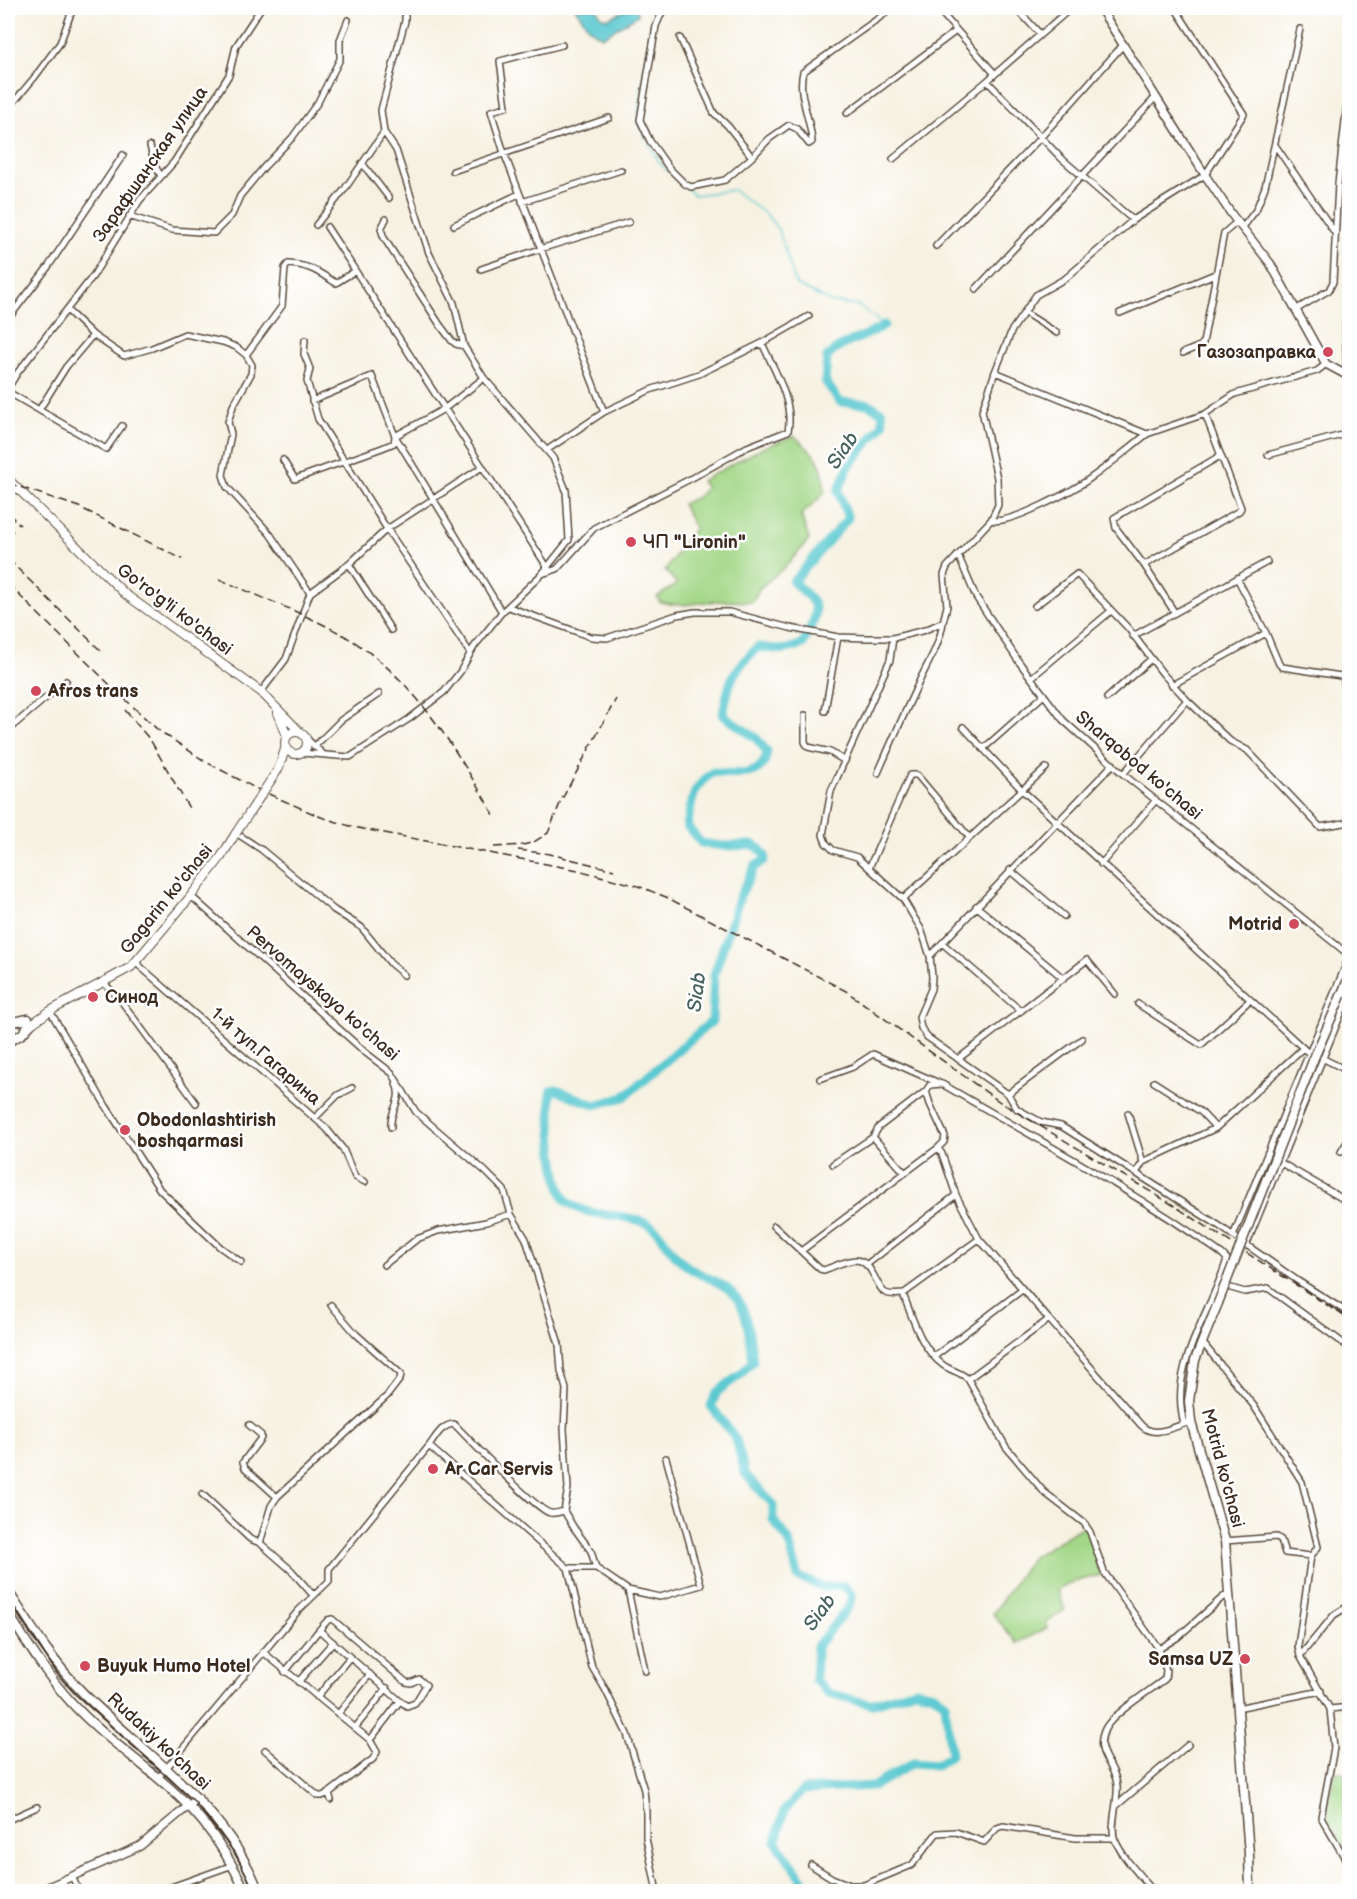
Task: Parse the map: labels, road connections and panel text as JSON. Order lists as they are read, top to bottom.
{
  "streets": {
    "main road": [
      "Go'ro'g'li ko'chasi",
      "Gagarin ko'chasi",
      "Motrid ko'chasi",
      "Rudakiy ko'chasi"
    ],
    "street": [
      "Зарафшанская улица",
      "Sharqobod ko'chasi",
      "Pervomayskaya ko'chasi",
      "1-й туп.Гагарина"
    ]
  },
  "crossings": [
    ["Gagarin ko'chasi", "Pervomayskaya ko'chasi"],
    ["Gagarin ko'chasi", "1-й туп.Гагарина"]
  ],
  "water": ["Siab"],
  "places": [
    "Газозаправка",
    "ЧП \"Lironin\"",
    "Afros trans",
    "Motrid",
    "Синод",
    "Obodonlashtirish boshqarmasi",
    "Ar Car Servis",
    "Samsa UZ",
    "Buyuk Humo Hotel"
  ]
}
